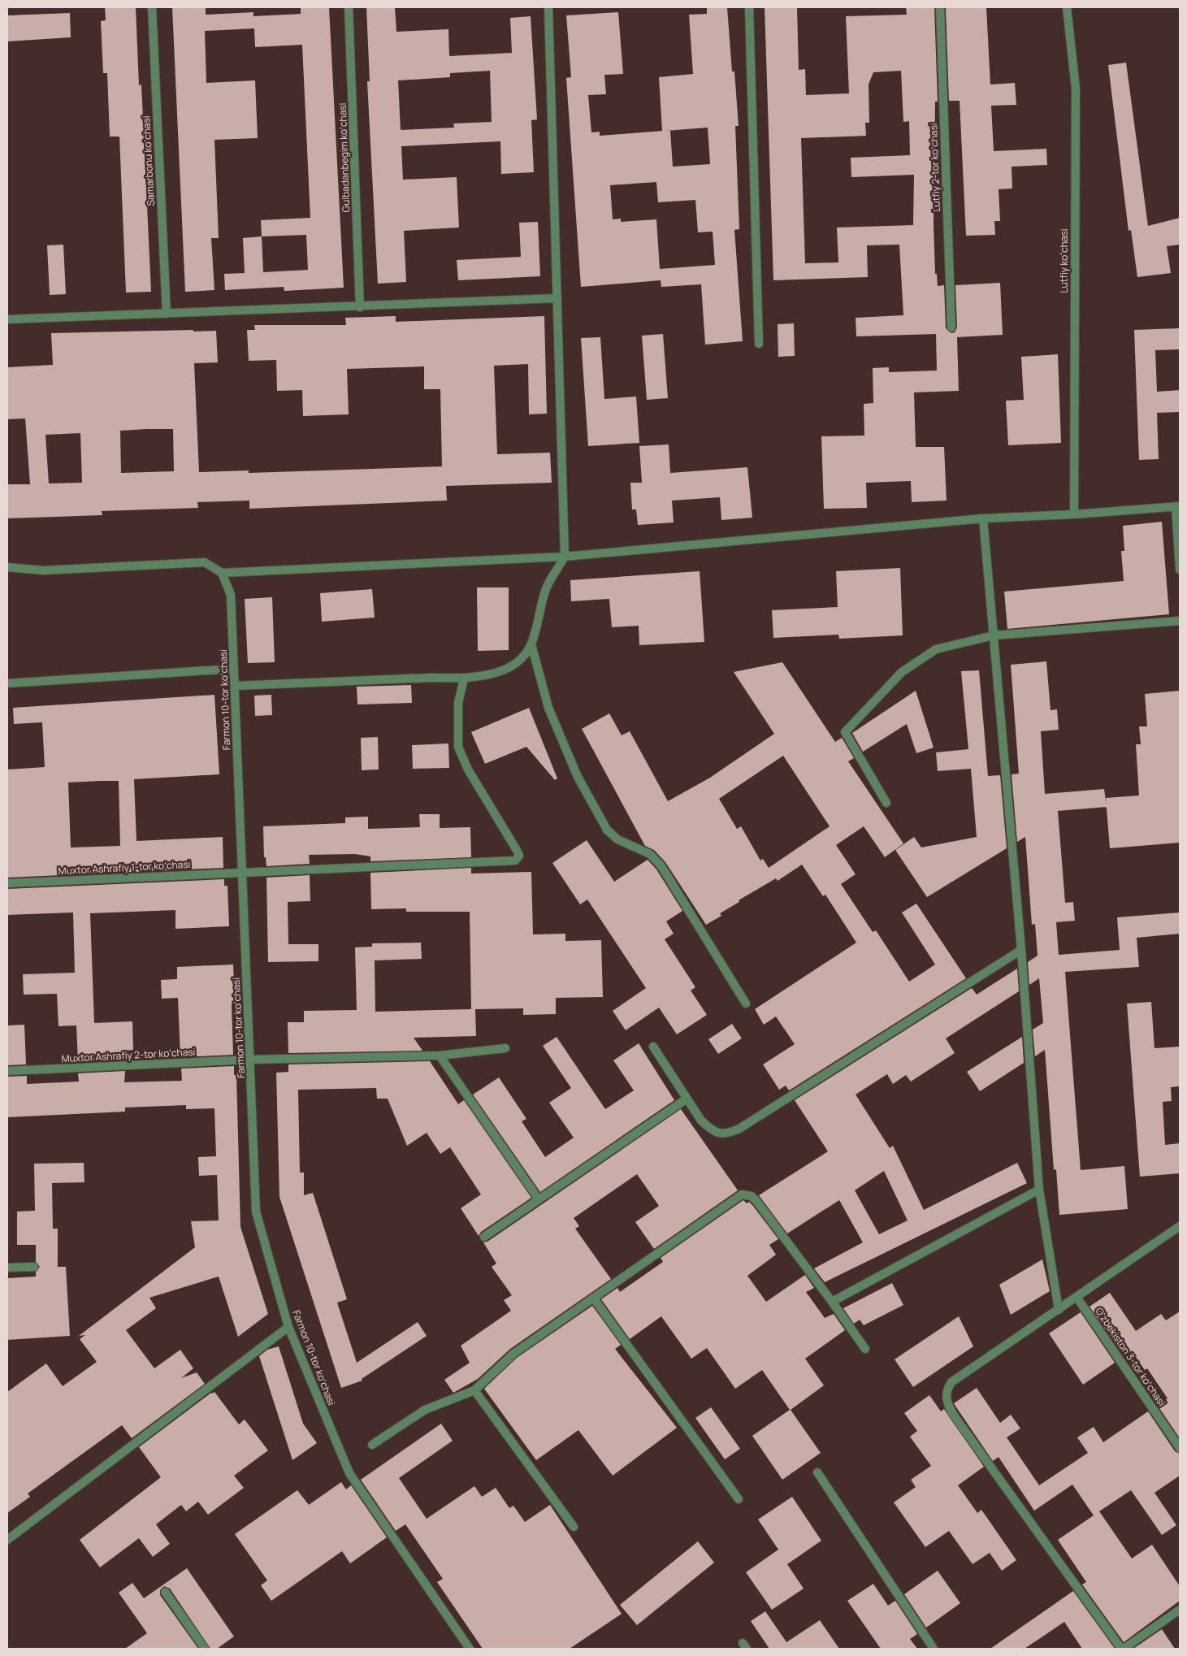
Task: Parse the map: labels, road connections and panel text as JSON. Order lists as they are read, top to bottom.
{
  "streets": {
    "street": [
      "Gulbadanbegim koʻchasi",
      "Samarbonu koʻchasi",
      "Lutfiy 2-tor koʻchasi",
      "Lutfiy koʻchasi",
      "Farmon 10-tor koʻchasi",
      "Muxtor Ashrafiy 1-tor koʻchasi",
      "Muxtor Ashrafiy 2-tor koʻchasi",
      "O‘zbekiston 3-tor koʻchasi"
    ]
  },
  "crossings": [
    ["Farmon 10-tor koʻchasi", "Muxtor Ashrafiy 1-tor koʻchasi"],
    ["Farmon 10-tor koʻchasi", "Muxtor Ashrafiy 2-tor koʻchasi"]
  ]
}
